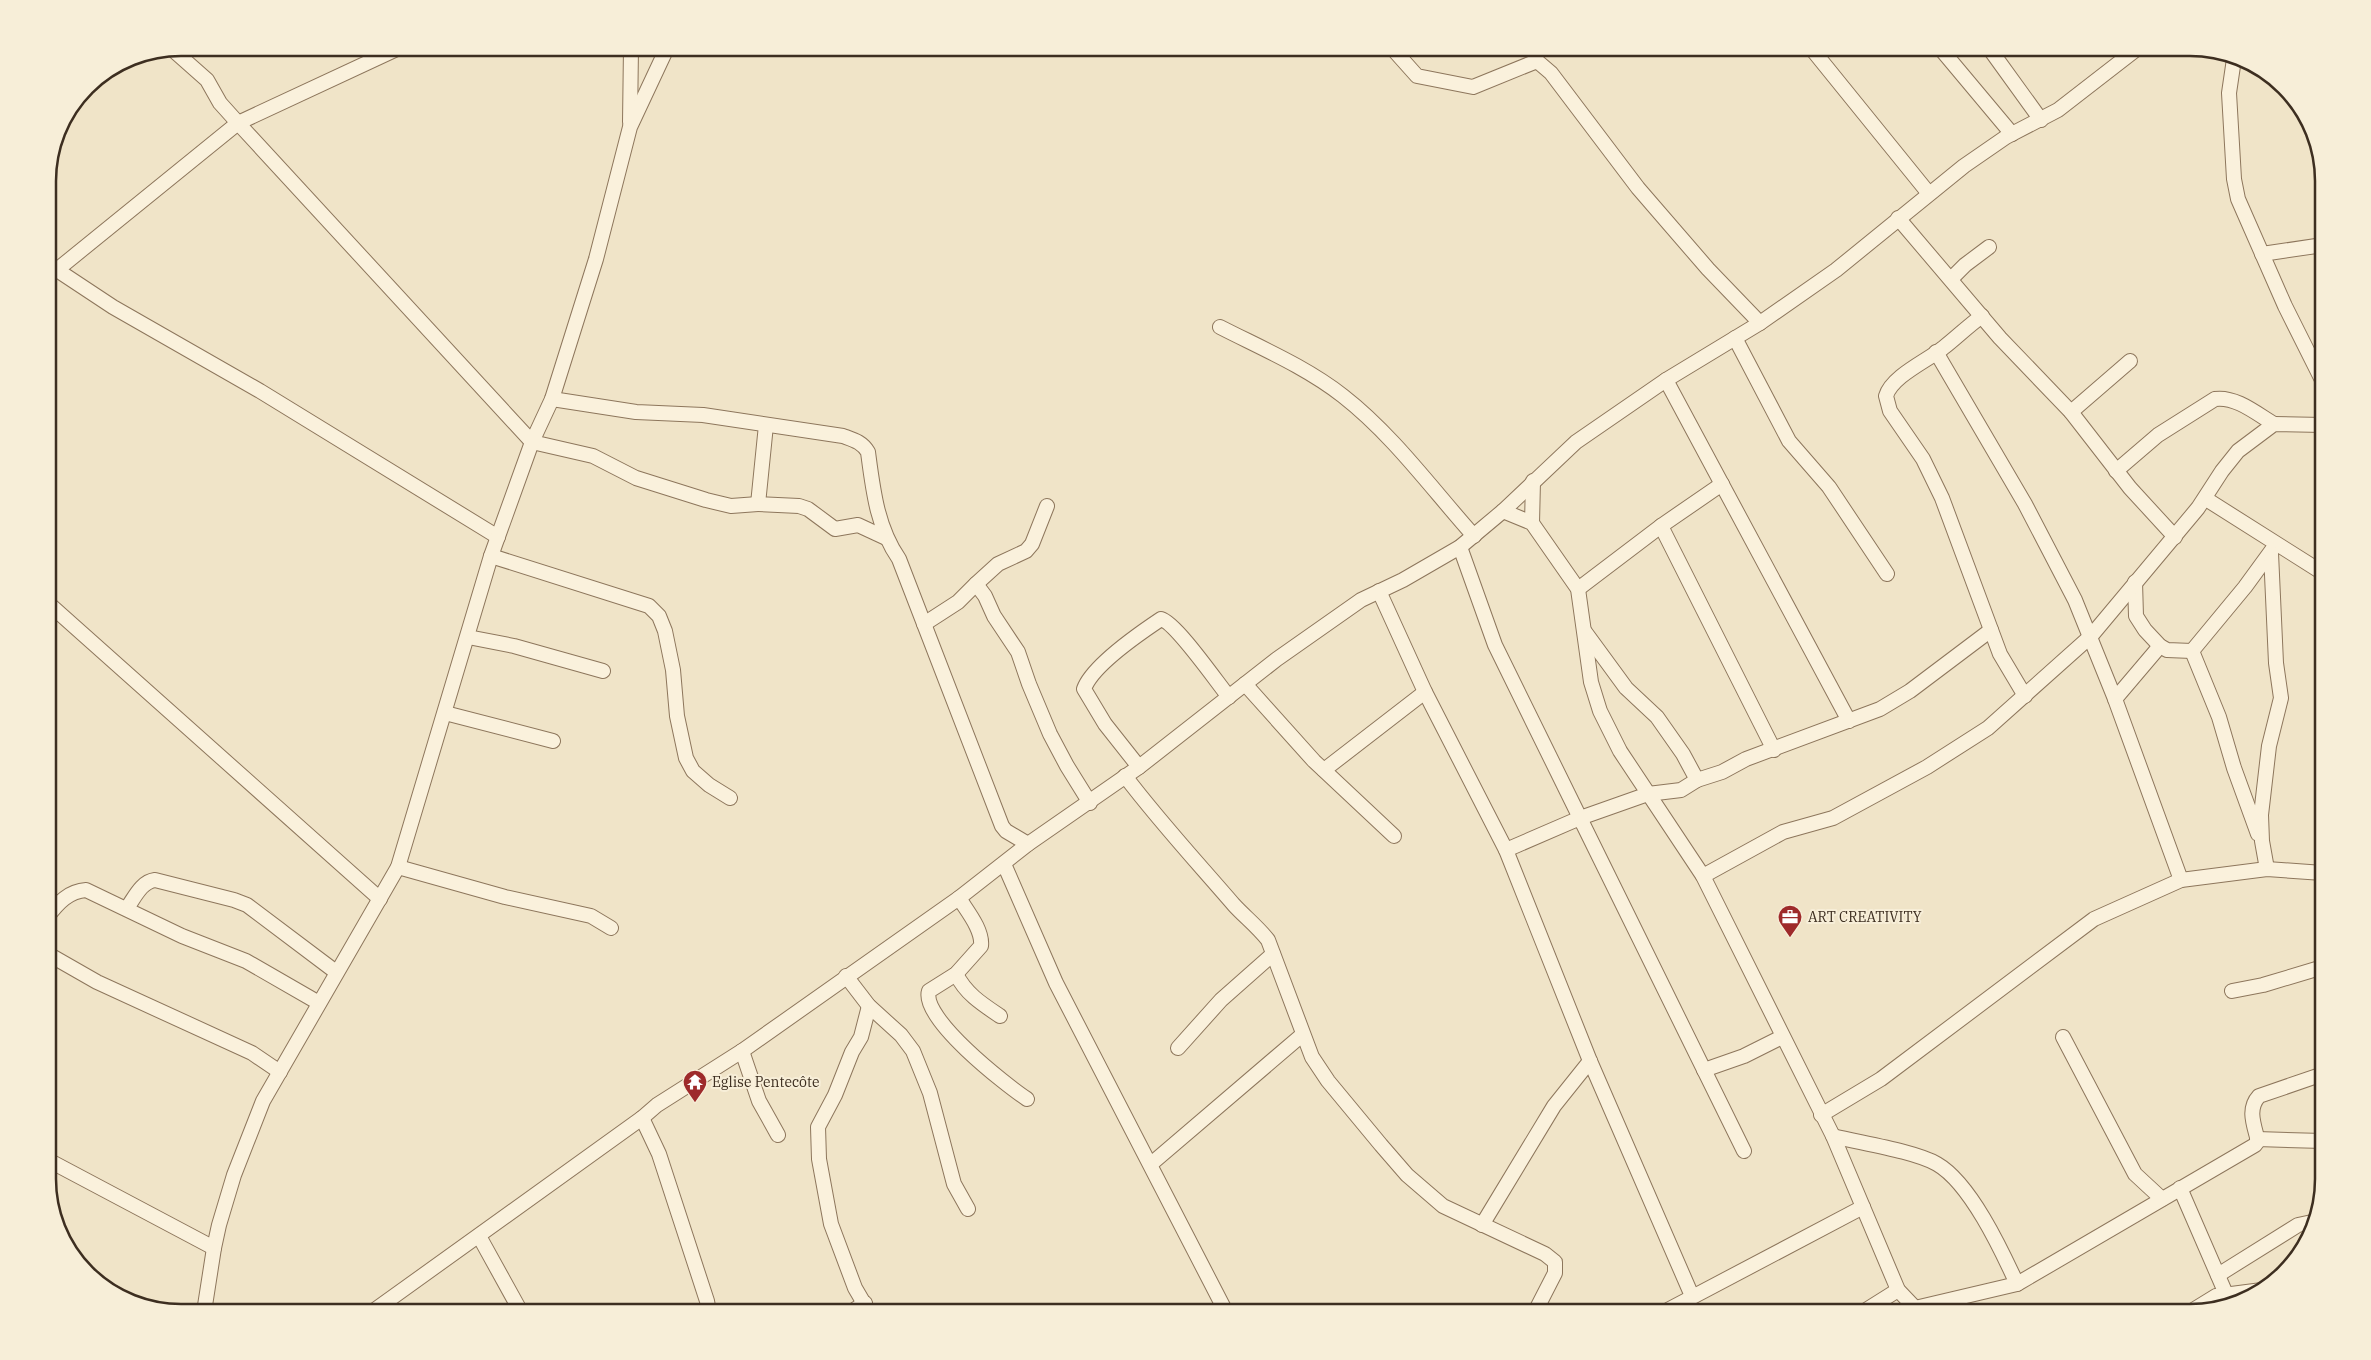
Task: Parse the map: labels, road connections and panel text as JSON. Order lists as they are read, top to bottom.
{
  "places": {
    "office": ["ART CREATIVITY"],
    "temple": ["Eglise Pentecôte"]
  }
}
